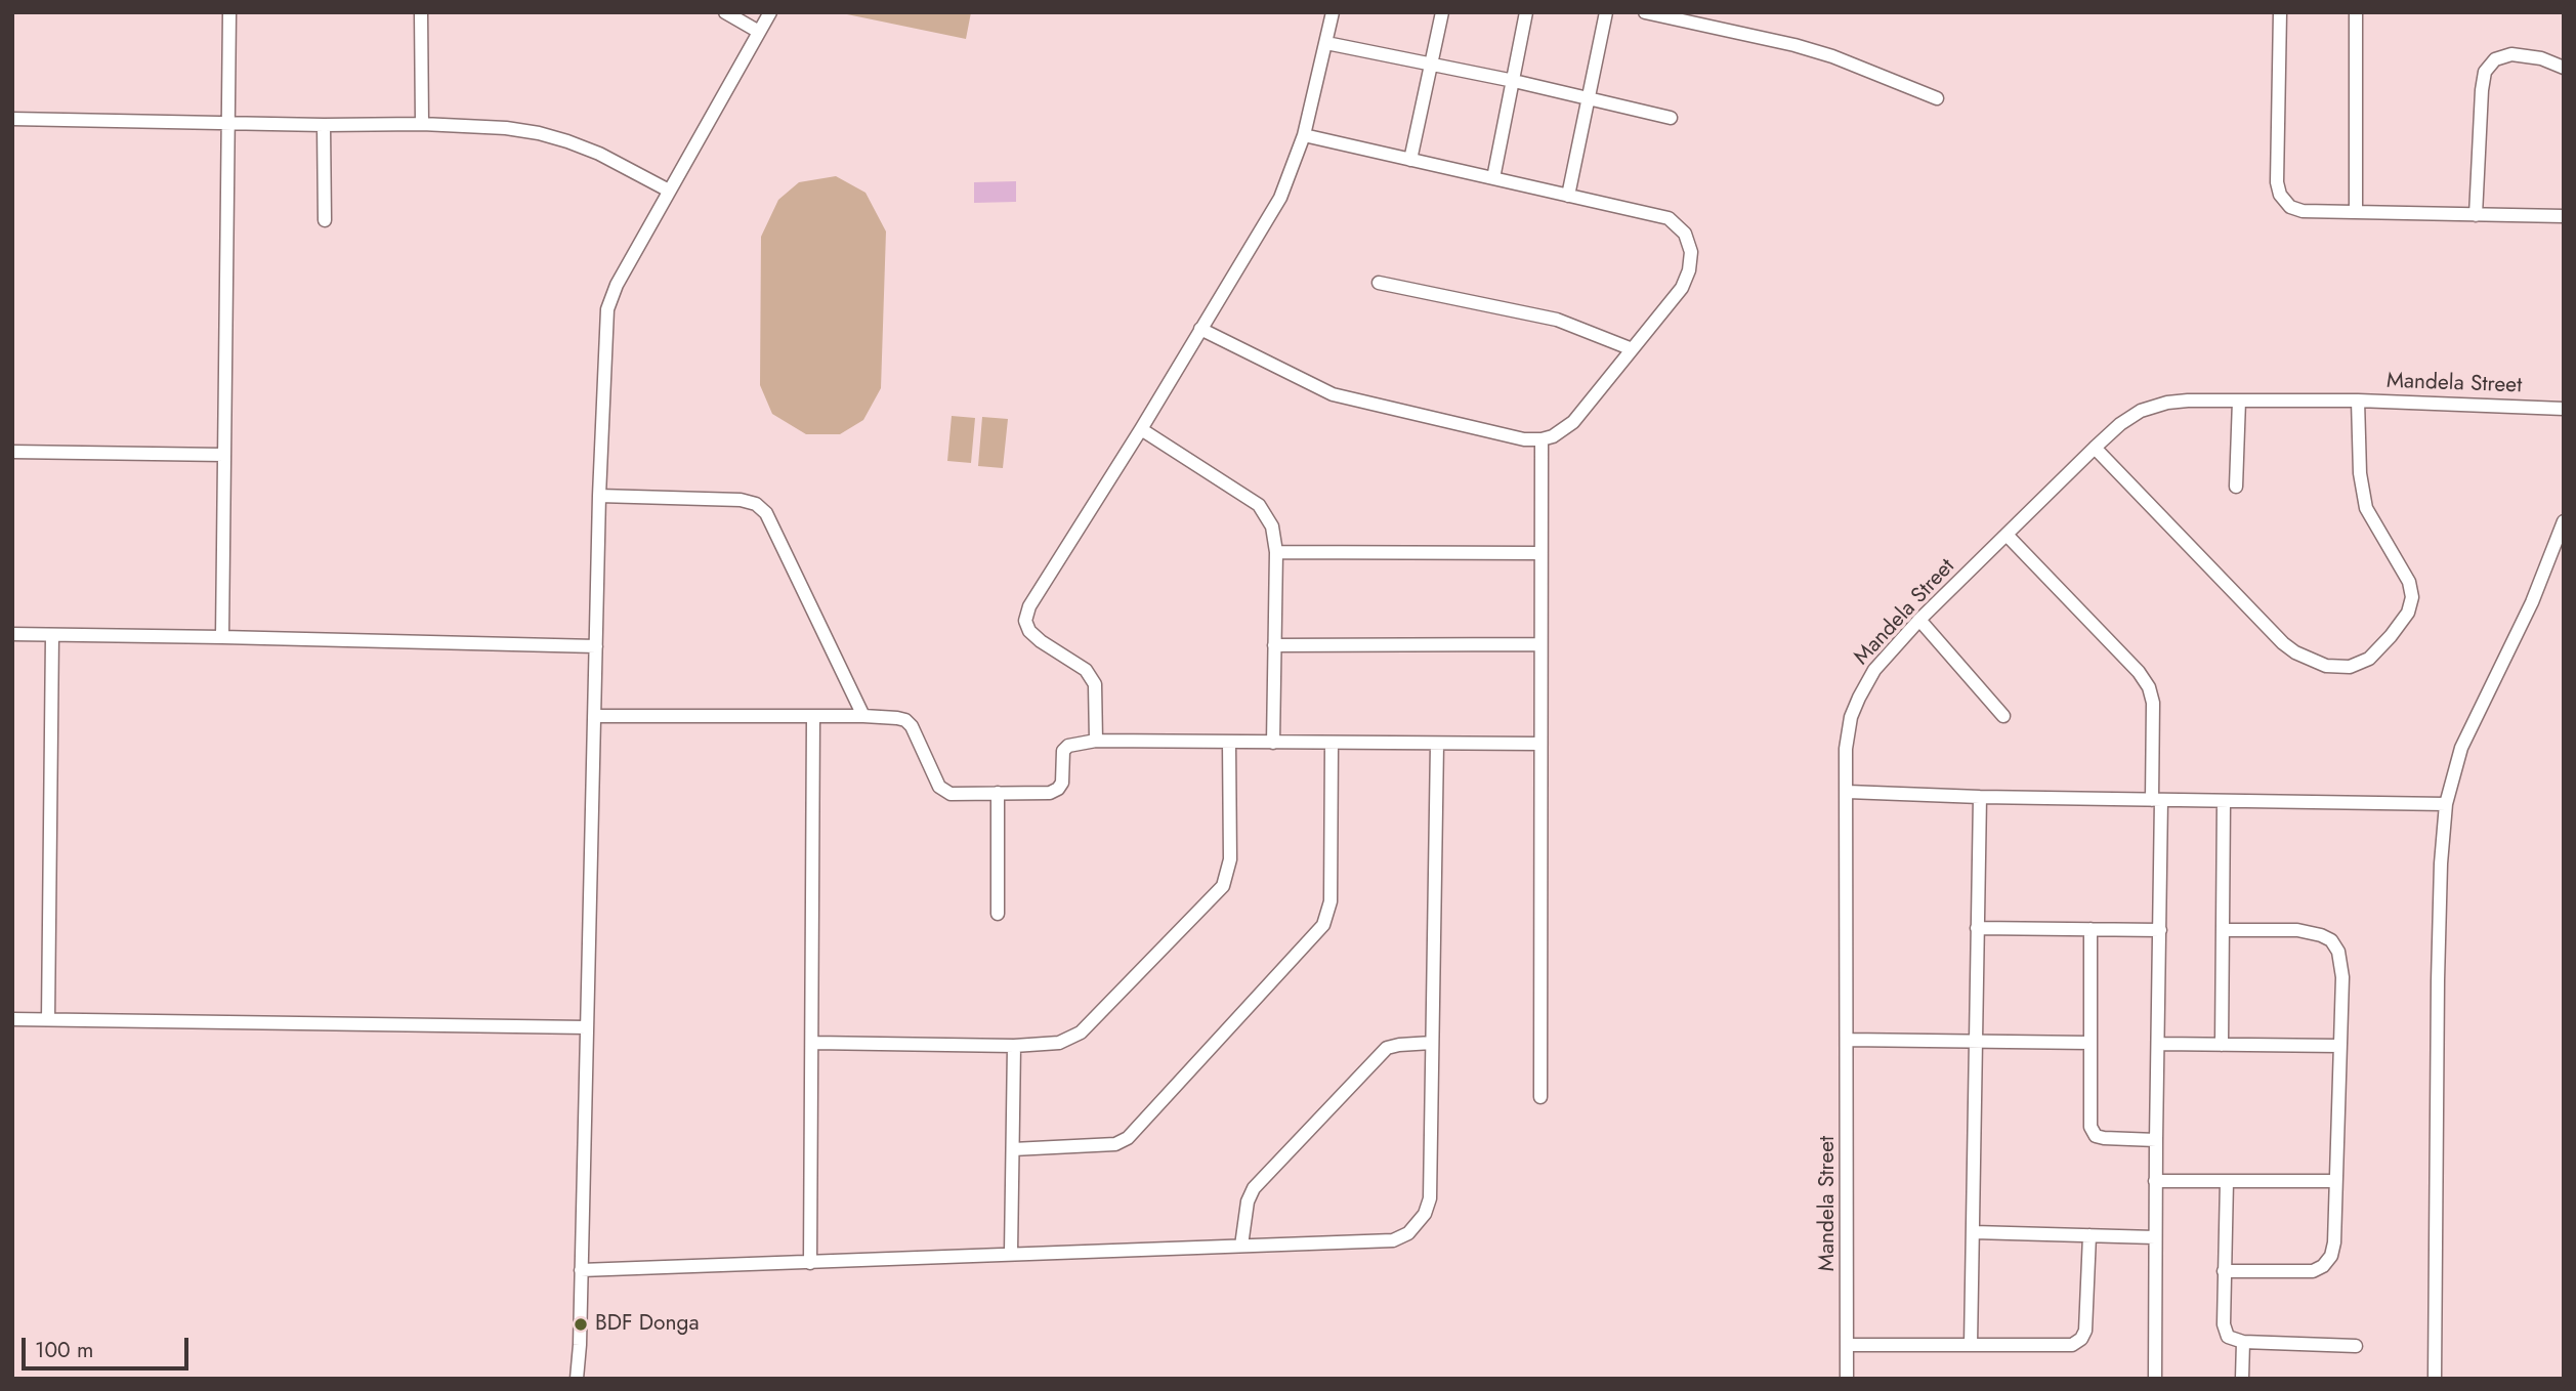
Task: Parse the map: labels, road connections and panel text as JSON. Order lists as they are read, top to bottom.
{
  "streets": {
    "street": ["Mandela Street"]
  },
  "places": ["BDF Donga"],
  "scale_bar": "100 m"
}
